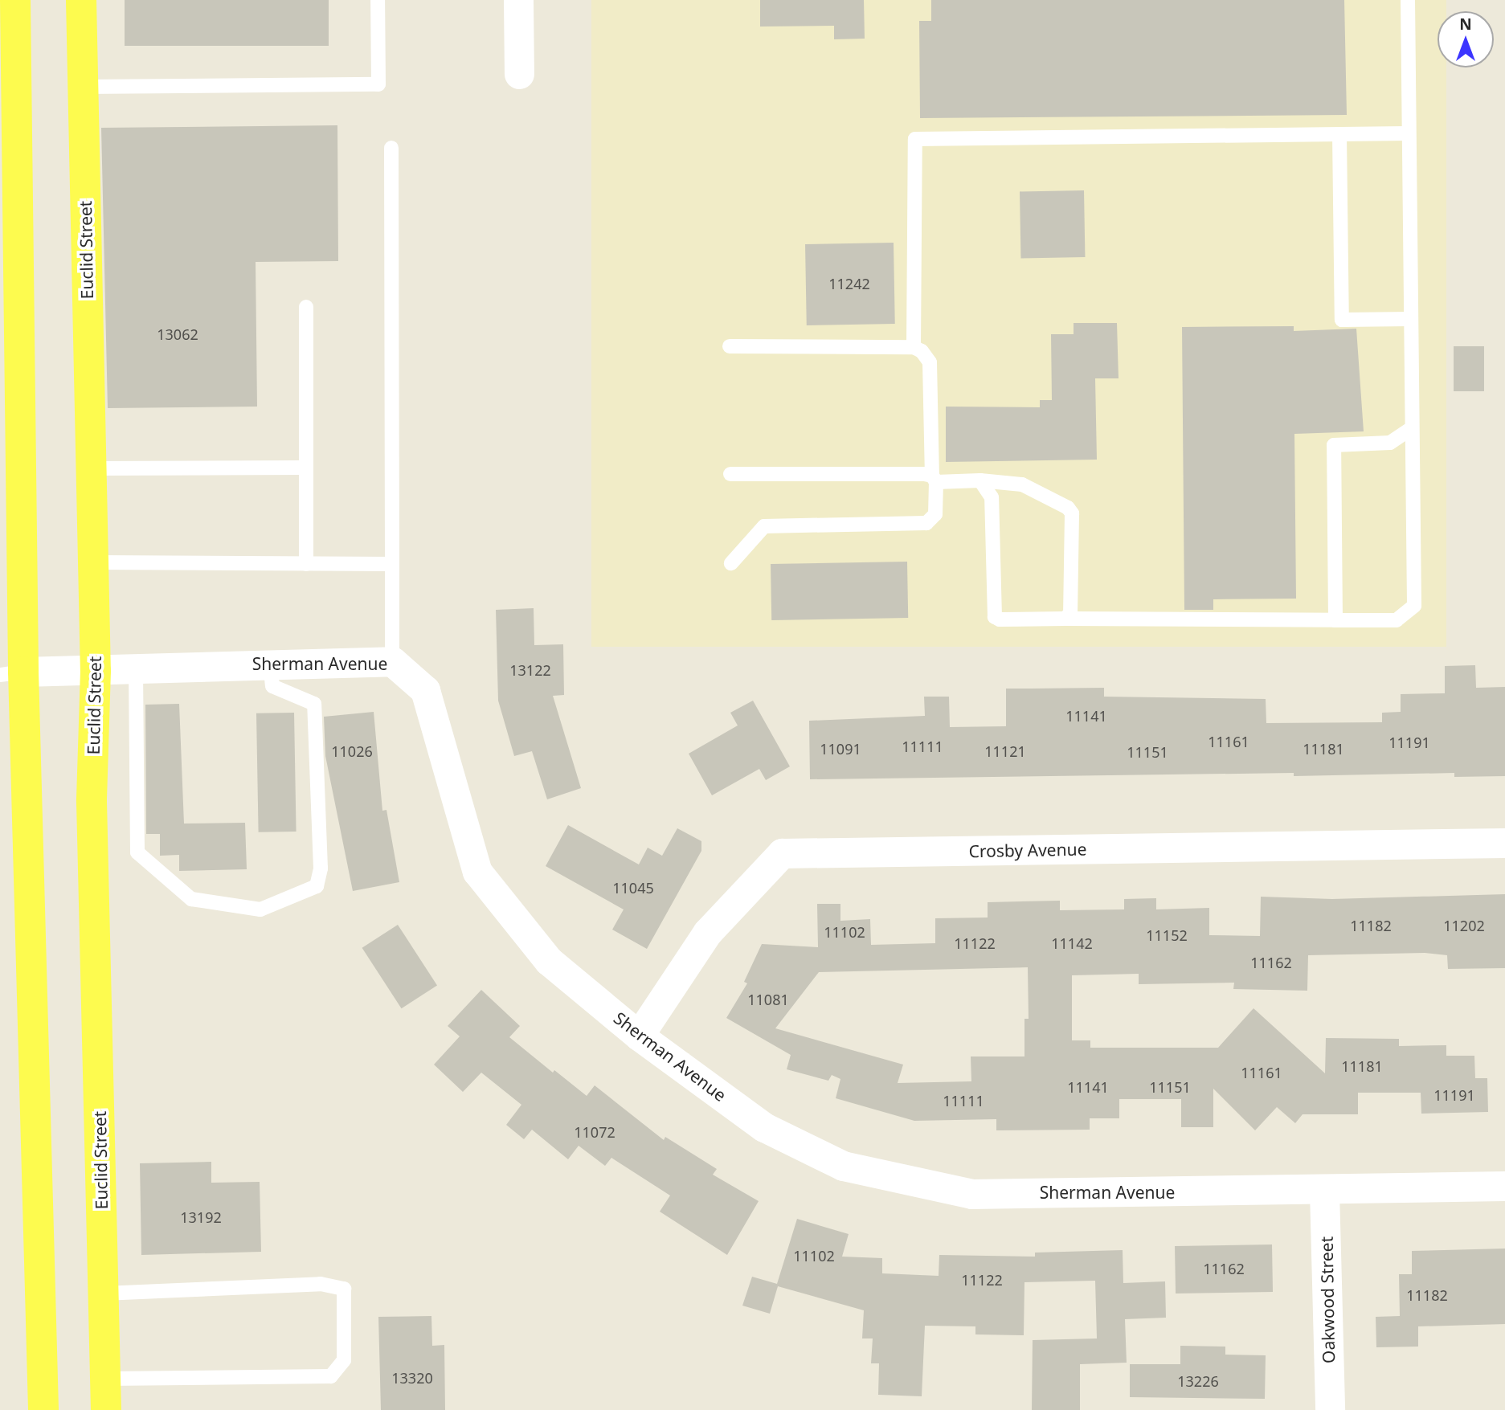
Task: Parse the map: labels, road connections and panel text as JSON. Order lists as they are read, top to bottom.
{
  "streets": {
    "main road": ["Euclid Street"],
    "street": ["Sherman Avenue", "Crosby Avenue", "Oakwood Street"]
  },
  "crossings": [
    ["Euclid Street", "Sherman Avenue"],
    ["Sherman Avenue", "Crosby Avenue"],
    ["Sherman Avenue", "Oakwood Street"]
  ],
  "house_numbers": [
    "11242",
    "13062",
    "13122",
    "11141",
    "11161",
    "11191",
    "11111",
    "11091",
    "11181",
    "11026",
    "11121",
    "11151",
    "11045",
    "11182",
    "11202",
    "11102",
    "11152",
    "11122",
    "11142",
    "11162",
    "11081",
    "11181",
    "11161",
    "11141",
    "11151",
    "11191",
    "11111",
    "11072",
    "13192",
    "11102",
    "11162",
    "11122",
    "11182",
    "13320",
    "13226"
  ],
  "north": "top"
}
